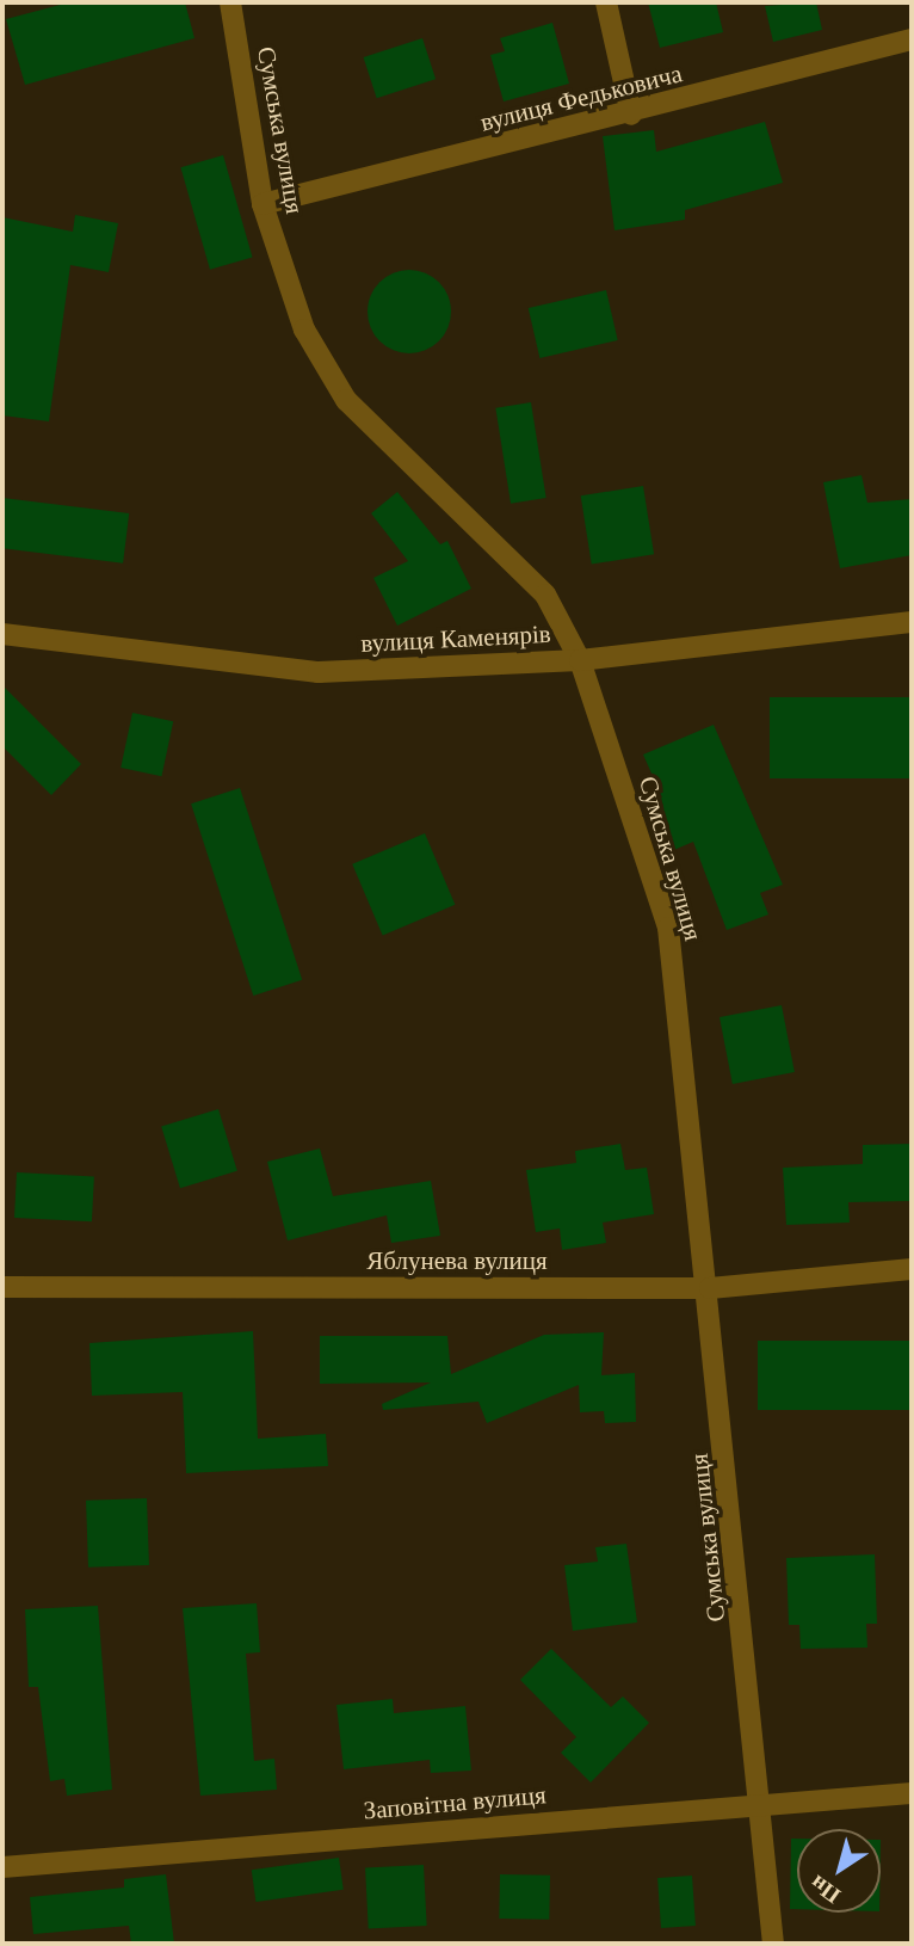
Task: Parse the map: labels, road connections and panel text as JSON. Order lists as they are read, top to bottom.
{
  "streets": {
    "street": [
      "вулиця Федьковича",
      "Сумська вулиця",
      "вулиця Каменярів",
      "Яблунева вулиця",
      "Заповітна вулиця"
    ]
  },
  "crossings": [
    ["вулиця Федьковича", "Сумська вулиця"],
    ["Сумська вулиця", "вулиця Каменярів"],
    ["Сумська вулиця", "Яблунева вулиця"],
    ["Сумська вулиця", "Заповітна вулиця"]
  ],
  "north": "bottom left"
}
